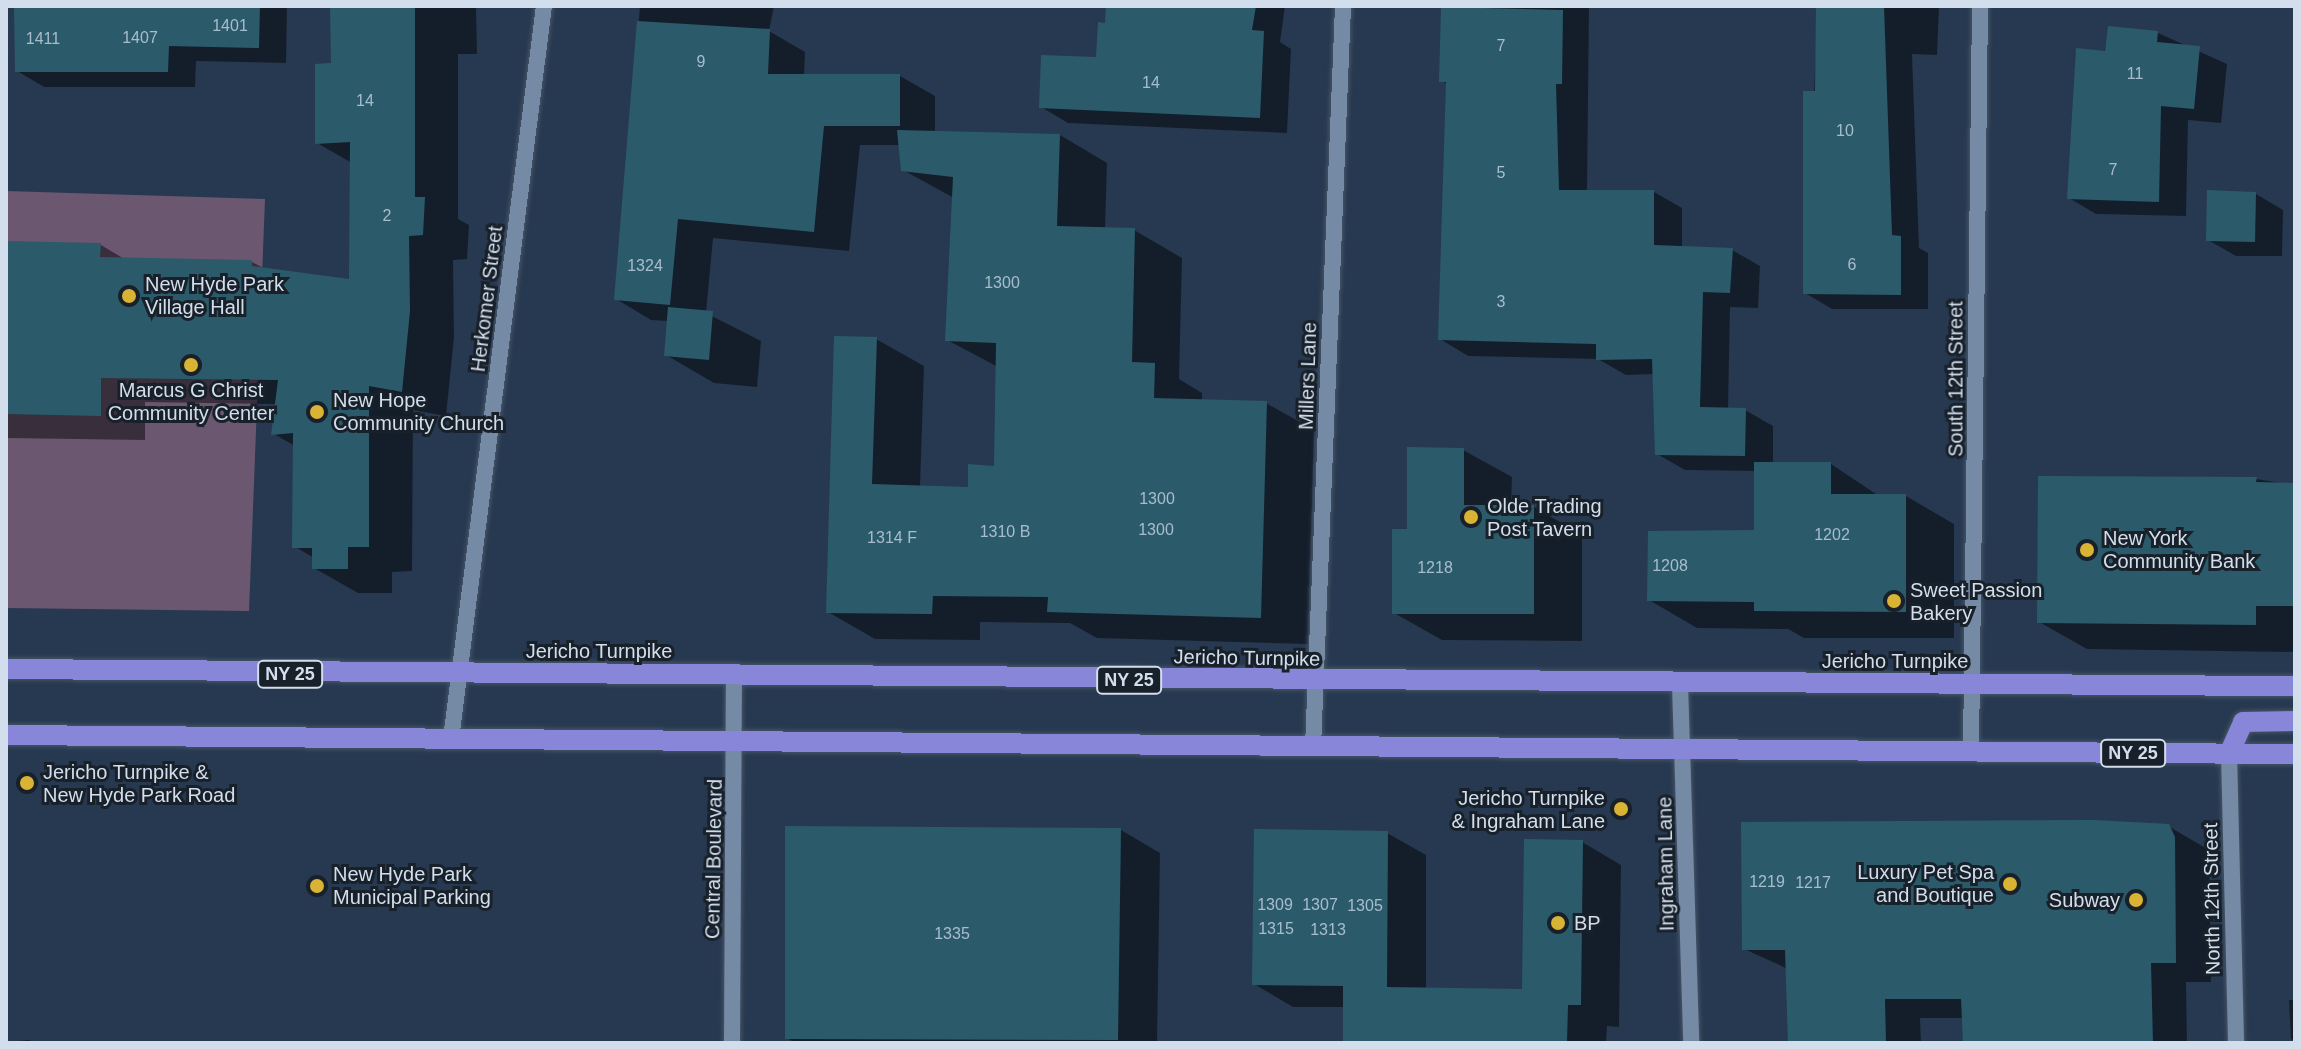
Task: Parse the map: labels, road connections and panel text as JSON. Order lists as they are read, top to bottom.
{
  "streets": {
    "main road": ["Jericho Turnpike", "NY 25"],
    "street": [
      "Herkomer Street",
      "Millers Lane",
      "South 12th Street",
      "Central Boulevard",
      "Ingraham Lane",
      "North 12th Street"
    ]
  },
  "crossings": [
    ["Herkomer Street", "Jericho Turnpike"],
    ["Herkomer Street", "NY 25"],
    ["Millers Lane", "Jericho Turnpike"],
    ["Millers Lane", "NY 25"],
    ["South 12th Street", "Jericho Turnpike"],
    ["South 12th Street", "NY 25"],
    ["Jericho Turnpike", "Central Boulevard"],
    ["Jericho Turnpike", "Ingraham Lane"],
    ["NY 25", "Central Boulevard"],
    ["NY 25", "Ingraham Lane"],
    ["NY 25", "North 12th Street"]
  ],
  "places": [
    "New Hyde Park Village Hall",
    "Marcus G Christ Community Center",
    "New Hope Community Church",
    "Olde Trading Post Tavern",
    "New York Community Bank",
    "Sweet Passion Bakery",
    "Jericho Turnpike & New Hyde Park Road",
    "Jericho Turnpike & Ingraham Lane",
    "Luxury Pet Spa and Boutique",
    "New Hyde Park Municipal Parking",
    "Subway",
    "BP"
  ],
  "house_numbers": [
    "1401",
    "1407",
    "1411",
    "7",
    "9",
    "11",
    "14",
    "14",
    "10",
    "7",
    "5",
    "2",
    "6",
    "1324",
    "1300",
    "3",
    "1300",
    "1300",
    "1310 B",
    "1202",
    "1314 F",
    "1208",
    "1218",
    "1219",
    "1217",
    "1309",
    "1307",
    "1305",
    "1315",
    "1313",
    "1335"
  ]
}
